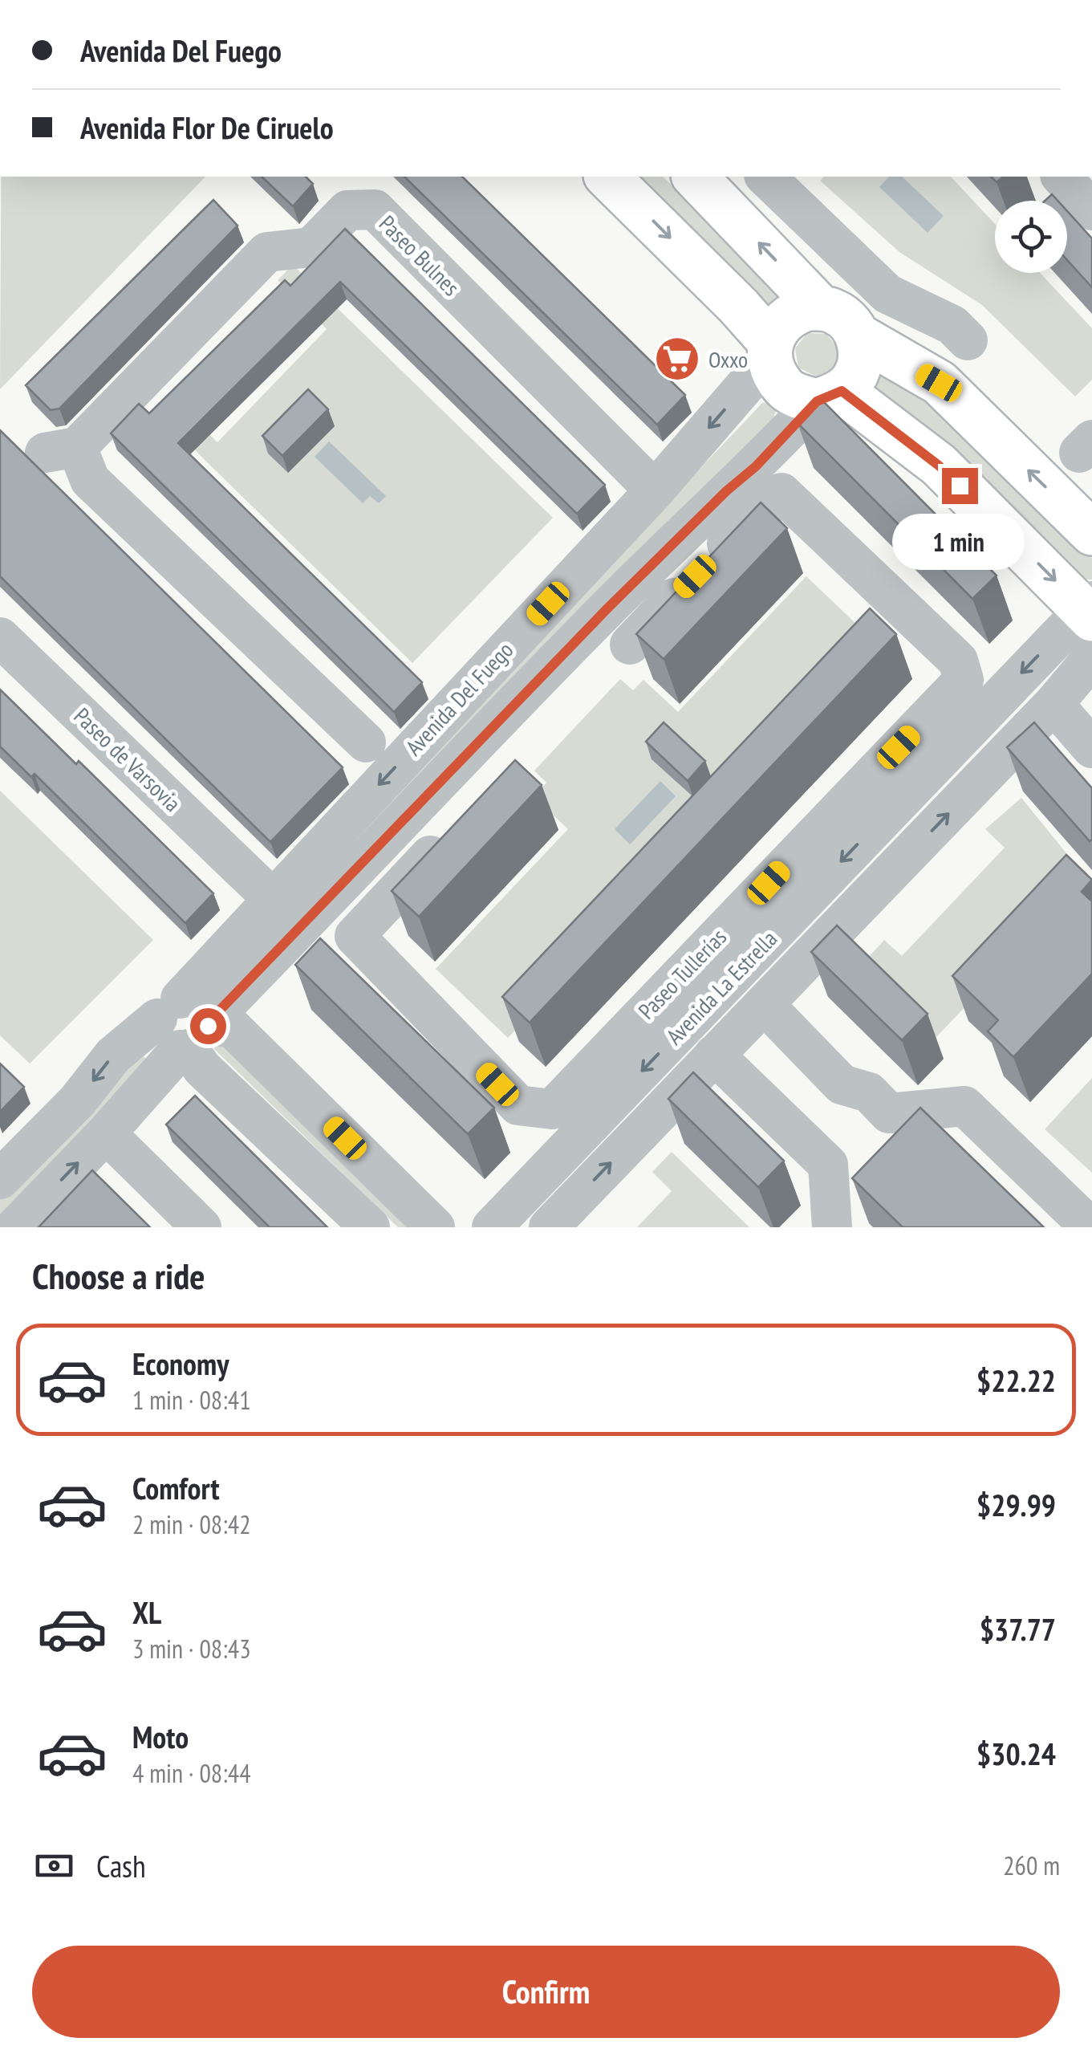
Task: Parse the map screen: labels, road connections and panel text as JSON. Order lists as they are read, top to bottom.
{
  "streets": {
    "street": [
      "Paseo Bulnes",
      "Avenida Del Fuego",
      "Paseo de Varsovia",
      "Paseo Tullerías",
      "Avenida La Estrella"
    ]
  },
  "crossings": [
    ["Paseo Bulnes", "Avenida Del Fuego"],
    ["Avenida Del Fuego", "Paseo de Varsovia"],
    ["Avenida Del Fuego", "Paseo Tullerías"]
  ],
  "places": {
    "supermarket": ["Oxxo"]
  },
  "page": {
    "banner": ["Avenida Del Fuego", "Avenida Flor De Ciruelo"],
    "bubble": "1 min",
    "heading": "Choose a ride",
    "list": [
      {
        "name": "Economy",
        "note": "1 min · 08:41",
        "value": "$22.22"
      },
      {
        "name": "Comfort",
        "note": "2 min · 08:42",
        "value": "$29.99"
      },
      {
        "name": "XL",
        "note": "3 min · 08:43",
        "value": "$37.77"
      },
      {
        "name": "Moto",
        "note": "4 min · 08:44",
        "value": "$30.24"
      }
    ],
    "pay": ["Cash", "260 m"],
    "buttons": "Confirm"
  }
}
